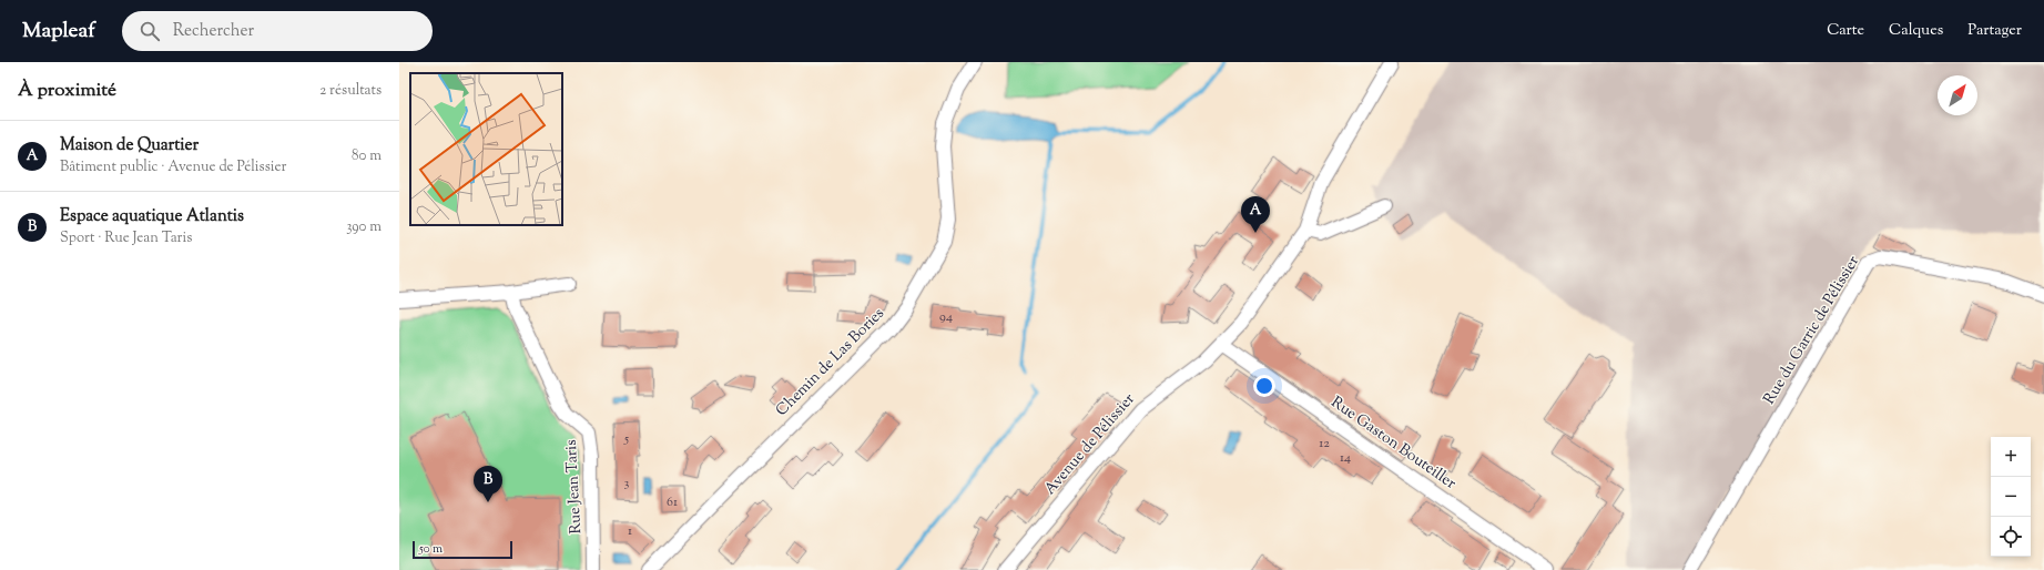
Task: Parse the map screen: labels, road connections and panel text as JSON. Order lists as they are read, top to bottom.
{
  "streets": {
    "street": [
      "Rue du Garric de Pélissier",
      "Chemin de Las Bories",
      "Rue Gaston Bouteiller",
      "Avenue de Pélissier",
      "Rue Jean Taris"
    ]
  },
  "crossings": [
    ["Rue Gaston Bouteiller", "Avenue de Pélissier"]
  ],
  "house_numbers": [
    "94",
    "5",
    "12",
    "14",
    "3",
    "61",
    "1"
  ],
  "scale_bar": "50 m",
  "north": "top right",
  "page": {
    "header": "Mapleaf",
    "search": "Rechercher",
    "nav": ["Carte", "Calques", "Partager"],
    "heading": ["À proximité", "2 résultats"],
    "list": [
      {
        "mark": "A",
        "name": "Maison de Quartier",
        "note": "Bâtiment public · Avenue de Pélissier",
        "value": "80 m"
      },
      {
        "mark": "B",
        "name": "Espace aquatique Atlantis",
        "note": "Sport · Rue Jean Taris",
        "value": "390 m"
      }
    ],
    "pins": ["A", "B"],
    "map_buttons": ["+", "−"],
    "scale": "50 m"
  }
}
